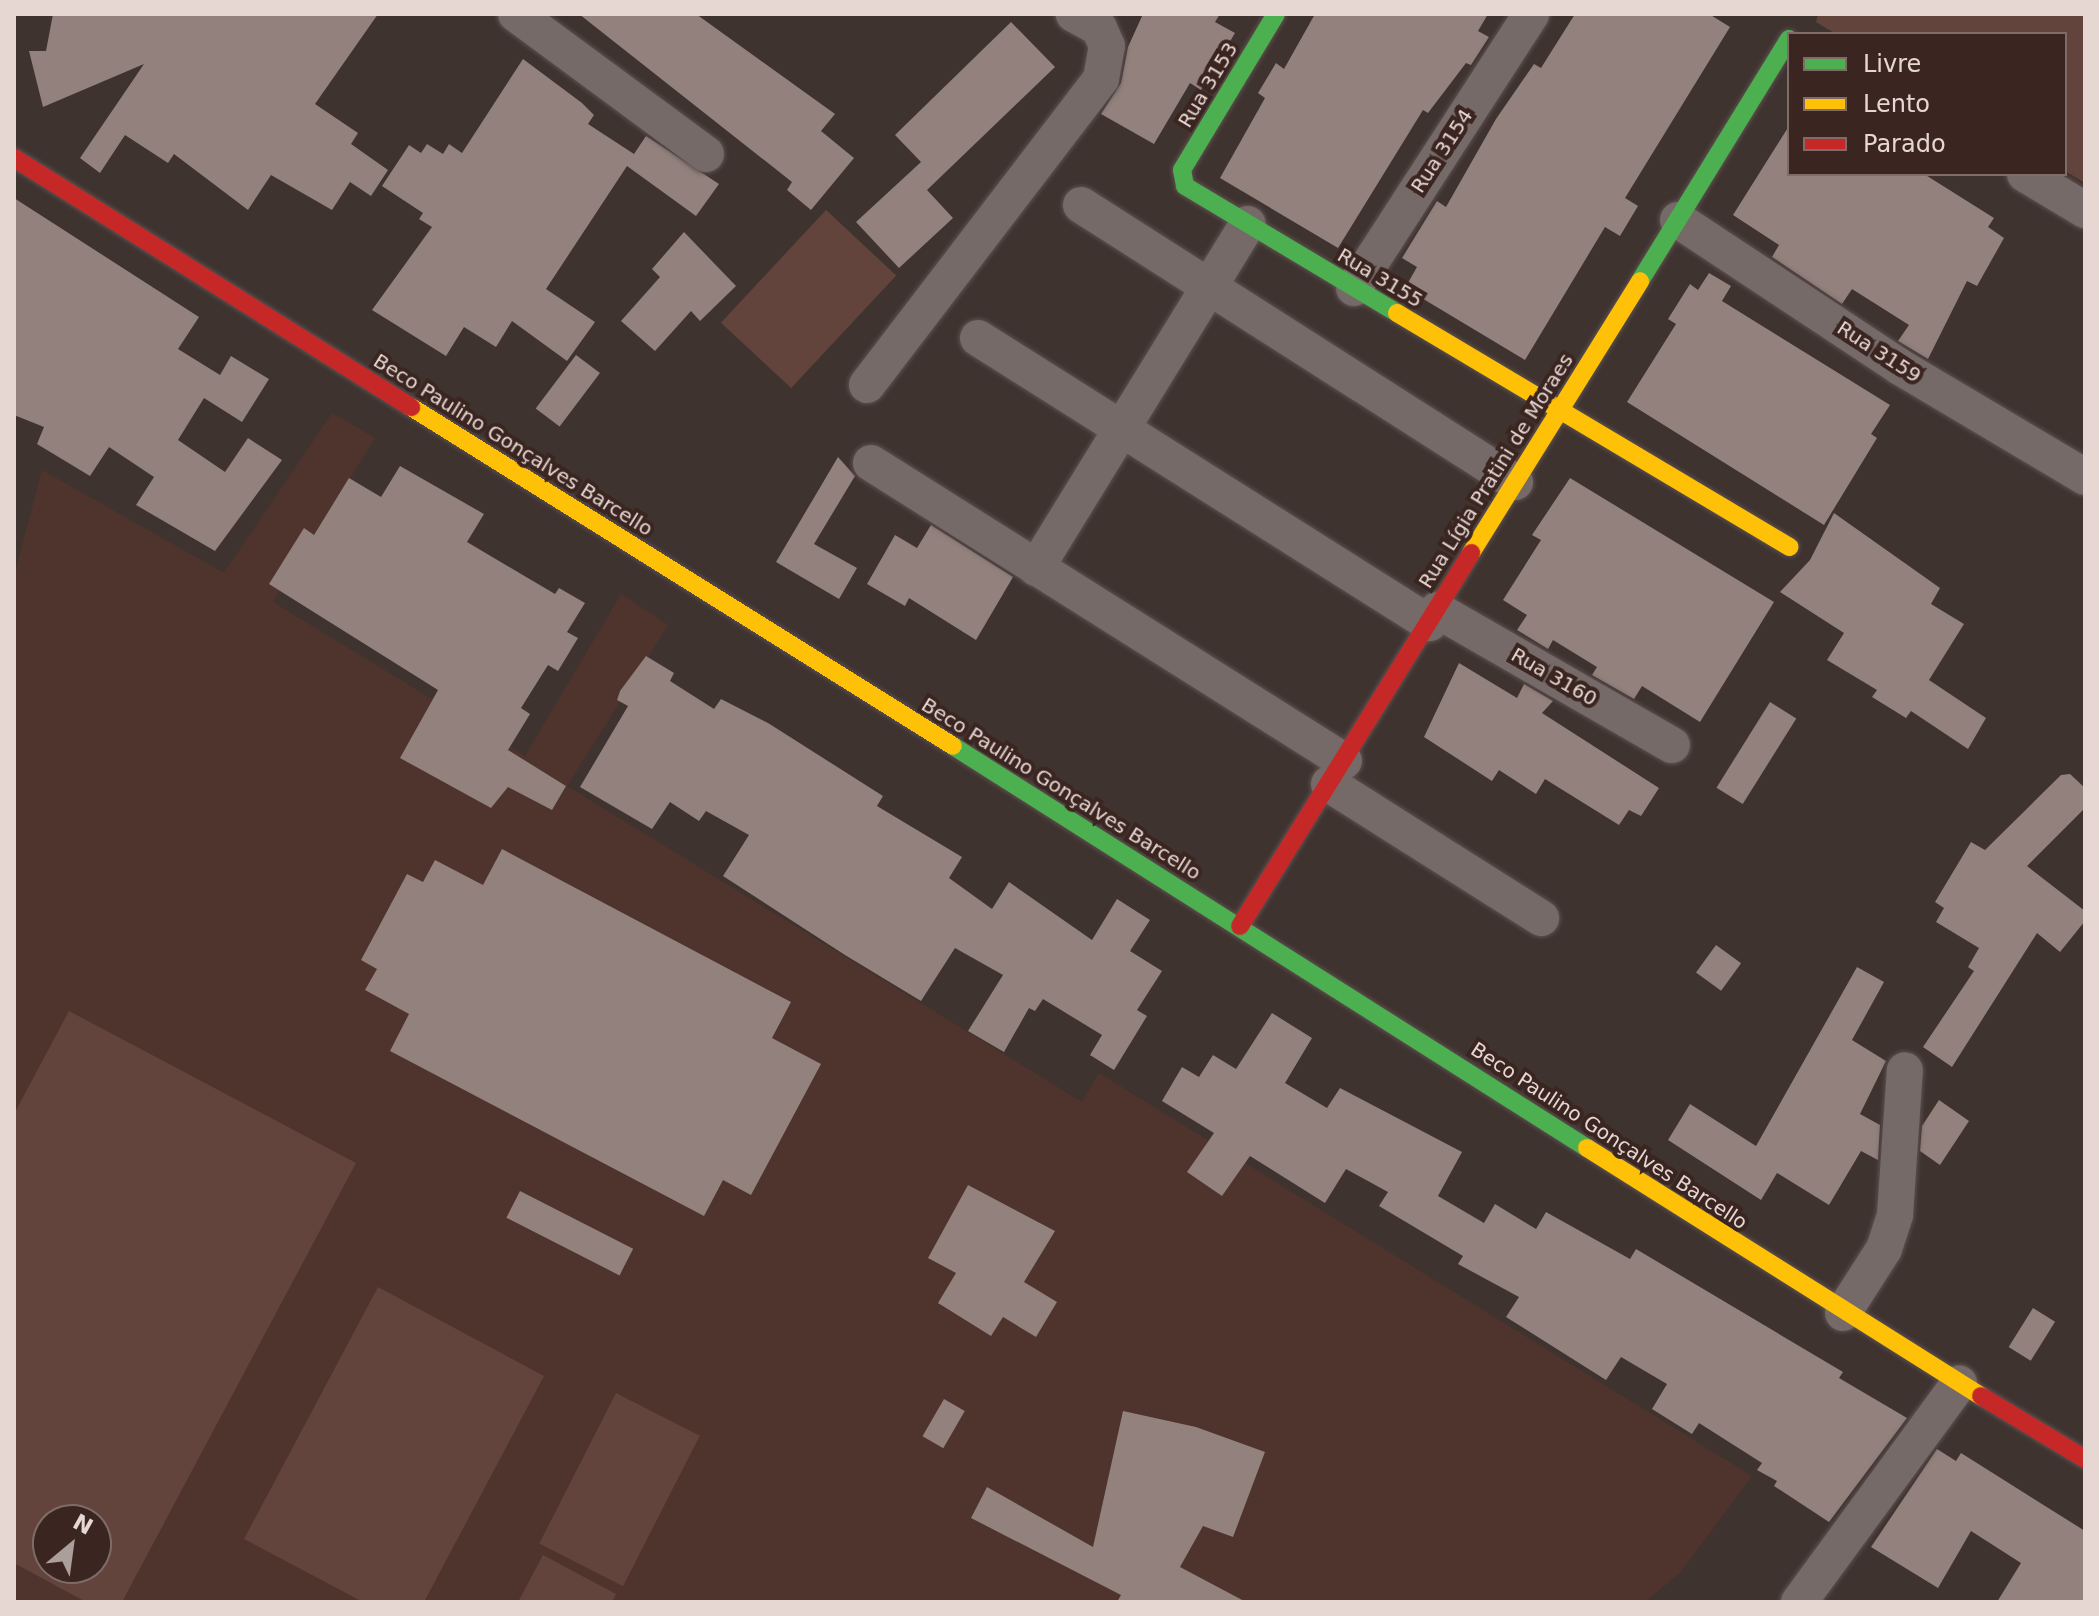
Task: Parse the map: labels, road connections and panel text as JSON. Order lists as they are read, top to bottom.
{
  "streets": {
    "main road": [
      "Rua 3153",
      "Rua 3155",
      "Beco Paulino Gonçalves Barcello",
      "Rua Lígia Pratini de Moraes"
    ],
    "street": ["Rua 3154", "Rua 3159", "Rua 3160"]
  },
  "crossings": [
    ["Rua 3153", "Rua 3155"],
    ["Rua 3154", "Rua 3155"],
    ["Rua 3155", "Rua Lígia Pratini de Moraes"],
    ["Rua 3159", "Rua Lígia Pratini de Moraes"],
    ["Beco Paulino Gonçalves Barcello", "Rua Lígia Pratini de Moraes"],
    ["Rua Lígia Pratini de Moraes", "Rua 3160"]
  ],
  "legend": ["Livre", "Lento", "Parado"],
  "north": "top right"
}
